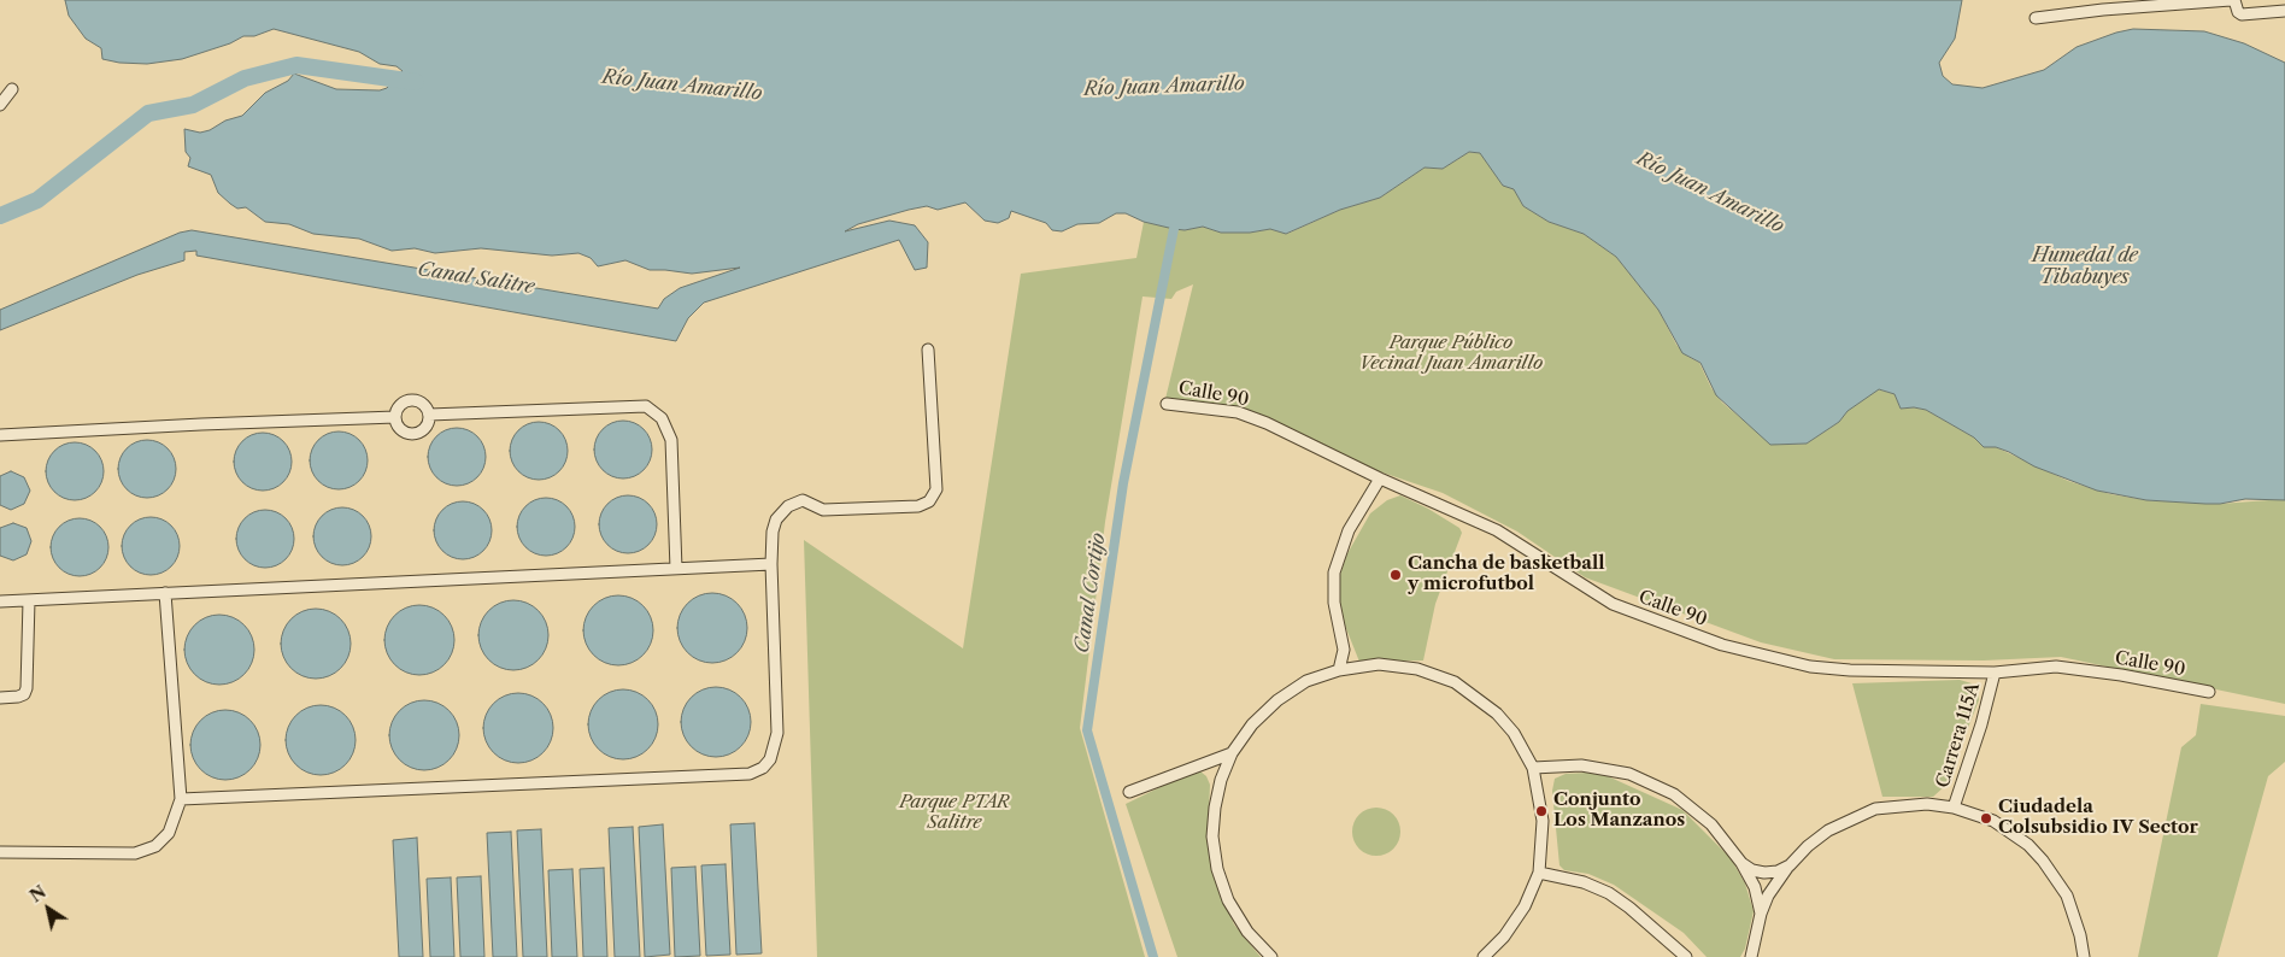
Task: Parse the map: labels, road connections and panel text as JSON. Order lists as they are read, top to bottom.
{
  "streets": {
    "street": ["Calle 90", "Carrera 115A"]
  },
  "crossings": [
    ["Calle 90", "Carrera 115A"]
  ],
  "water": [
    "Río Juan Amarillo",
    "Humedal de Tibabuyes",
    "Canal Salitre",
    "Canal Cortijo"
  ],
  "parks": ["Parque Público Vecinal Juan Amarillo", "Parque PTAR Salitre"],
  "places": ["Cancha de basketball y microfutbol", "Conjunto Los Manzanos", "Ciudadela Colsubsidio IV Sector"],
  "north": "top left"
}
